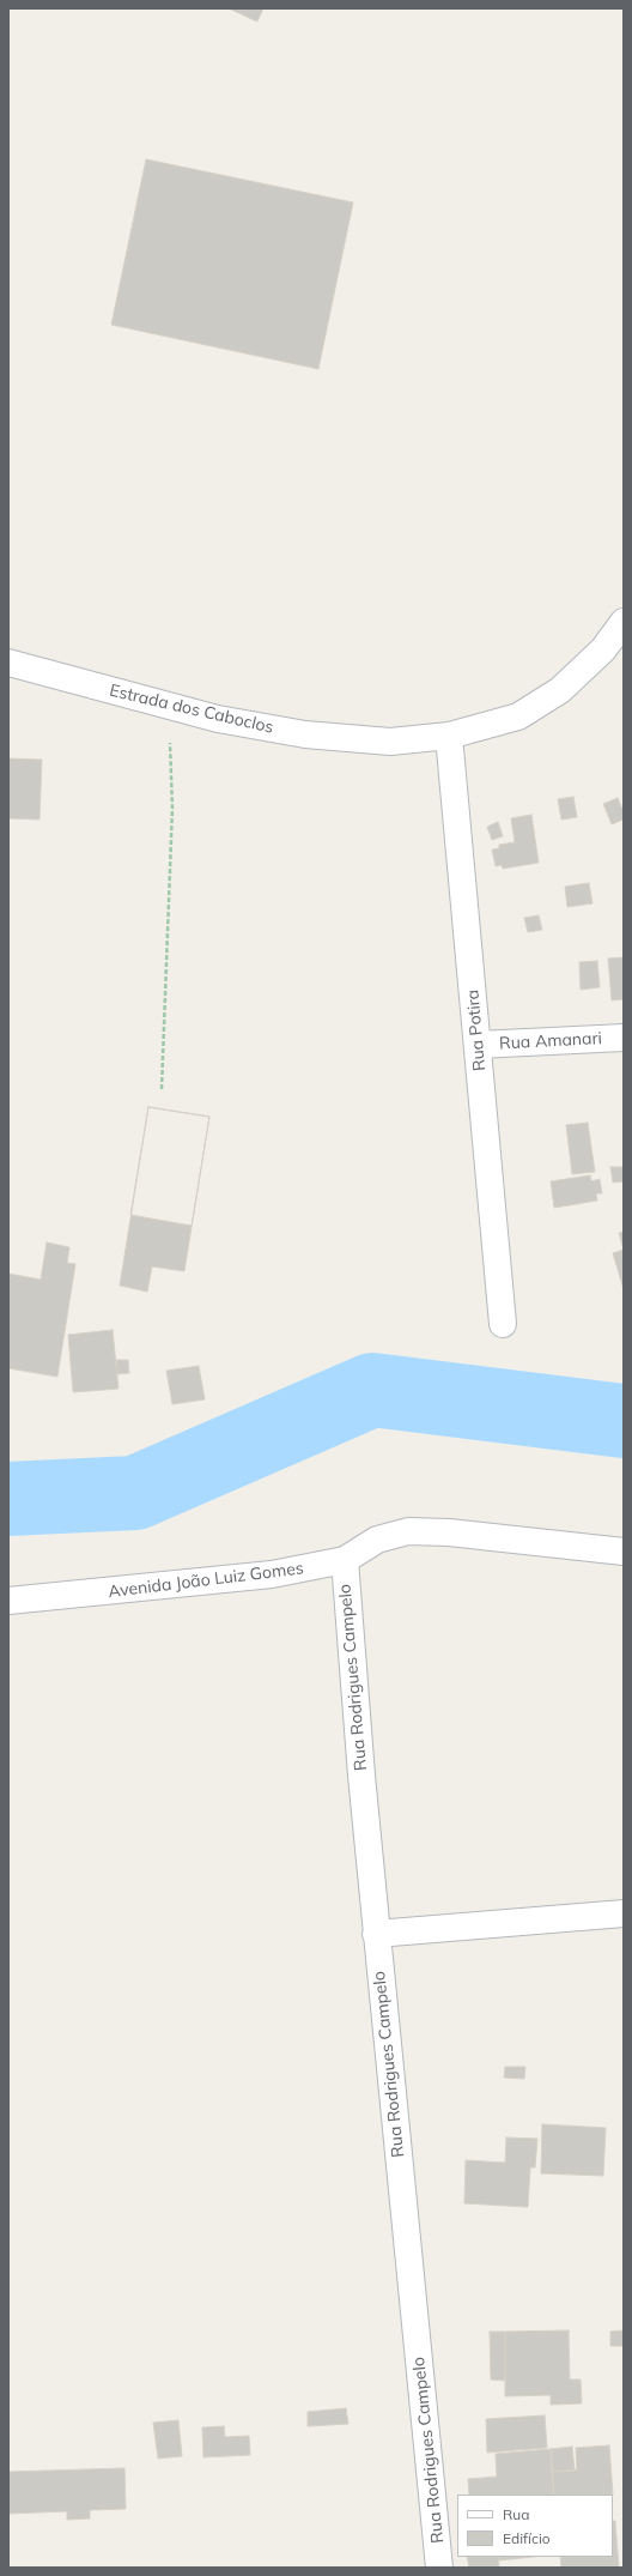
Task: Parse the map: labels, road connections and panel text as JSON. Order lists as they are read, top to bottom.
{
  "streets": {
    "street": [
      "Estrada dos Caboclos",
      "Rua Potira",
      "Rua Amanari",
      "Avenida João Luiz Gomes",
      "Rua Rodrigues Campelo"
    ]
  },
  "crossings": [
    ["Estrada dos Caboclos", "Rua Potira"],
    ["Rua Potira", "Rua Amanari"],
    ["Avenida João Luiz Gomes", "Rua Rodrigues Campelo"]
  ],
  "legend": ["Rua", "Edifício"]
}
